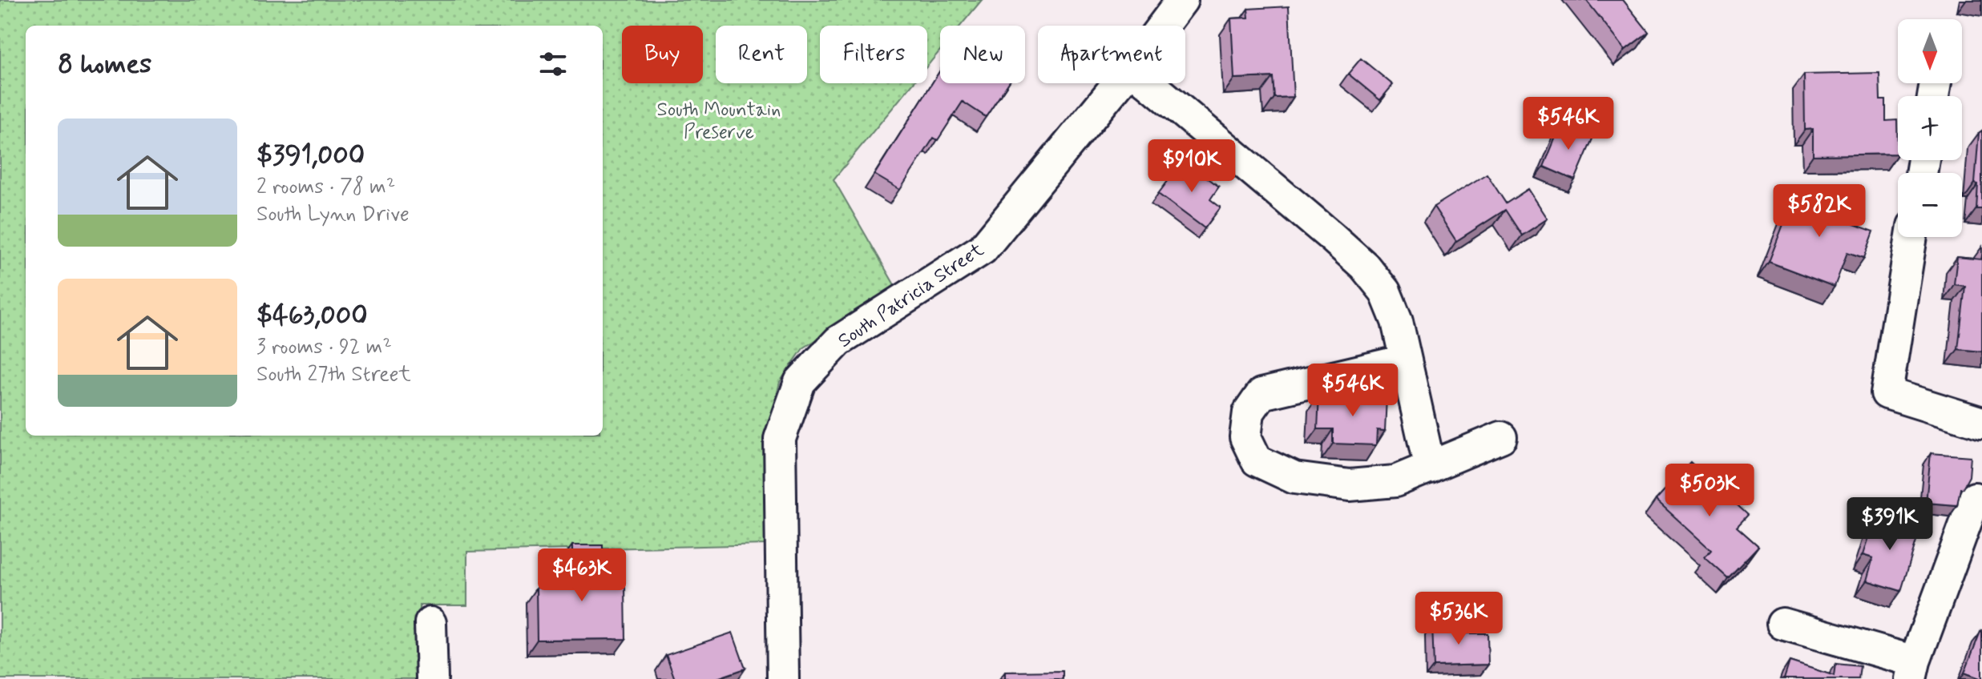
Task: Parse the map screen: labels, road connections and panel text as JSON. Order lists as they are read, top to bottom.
{
  "streets": {
    "street": ["South Patricia Street"]
  },
  "parks": ["South Mountain Preserve"],
  "north": "bottom",
  "page": {
    "map_buttons": ["+", "−"],
    "chip": [
      "Buy",
      "Rent",
      "Filters",
      "New",
      "Apartment"
    ],
    "heading": "8 homes",
    "price": [
      "$546K",
      "$910K",
      "$582K",
      "$546K",
      "$503K",
      "$391K",
      "$463K",
      "$536K"
    ],
    "list": [
      {
        "name": "$391,000",
        "note": "2 rooms · 78 m² · South Lynn Drive"
      },
      {
        "name": "$463,000",
        "note": "3 rooms · 92 m² · South 27th Street"
      }
    ]
  }
}
